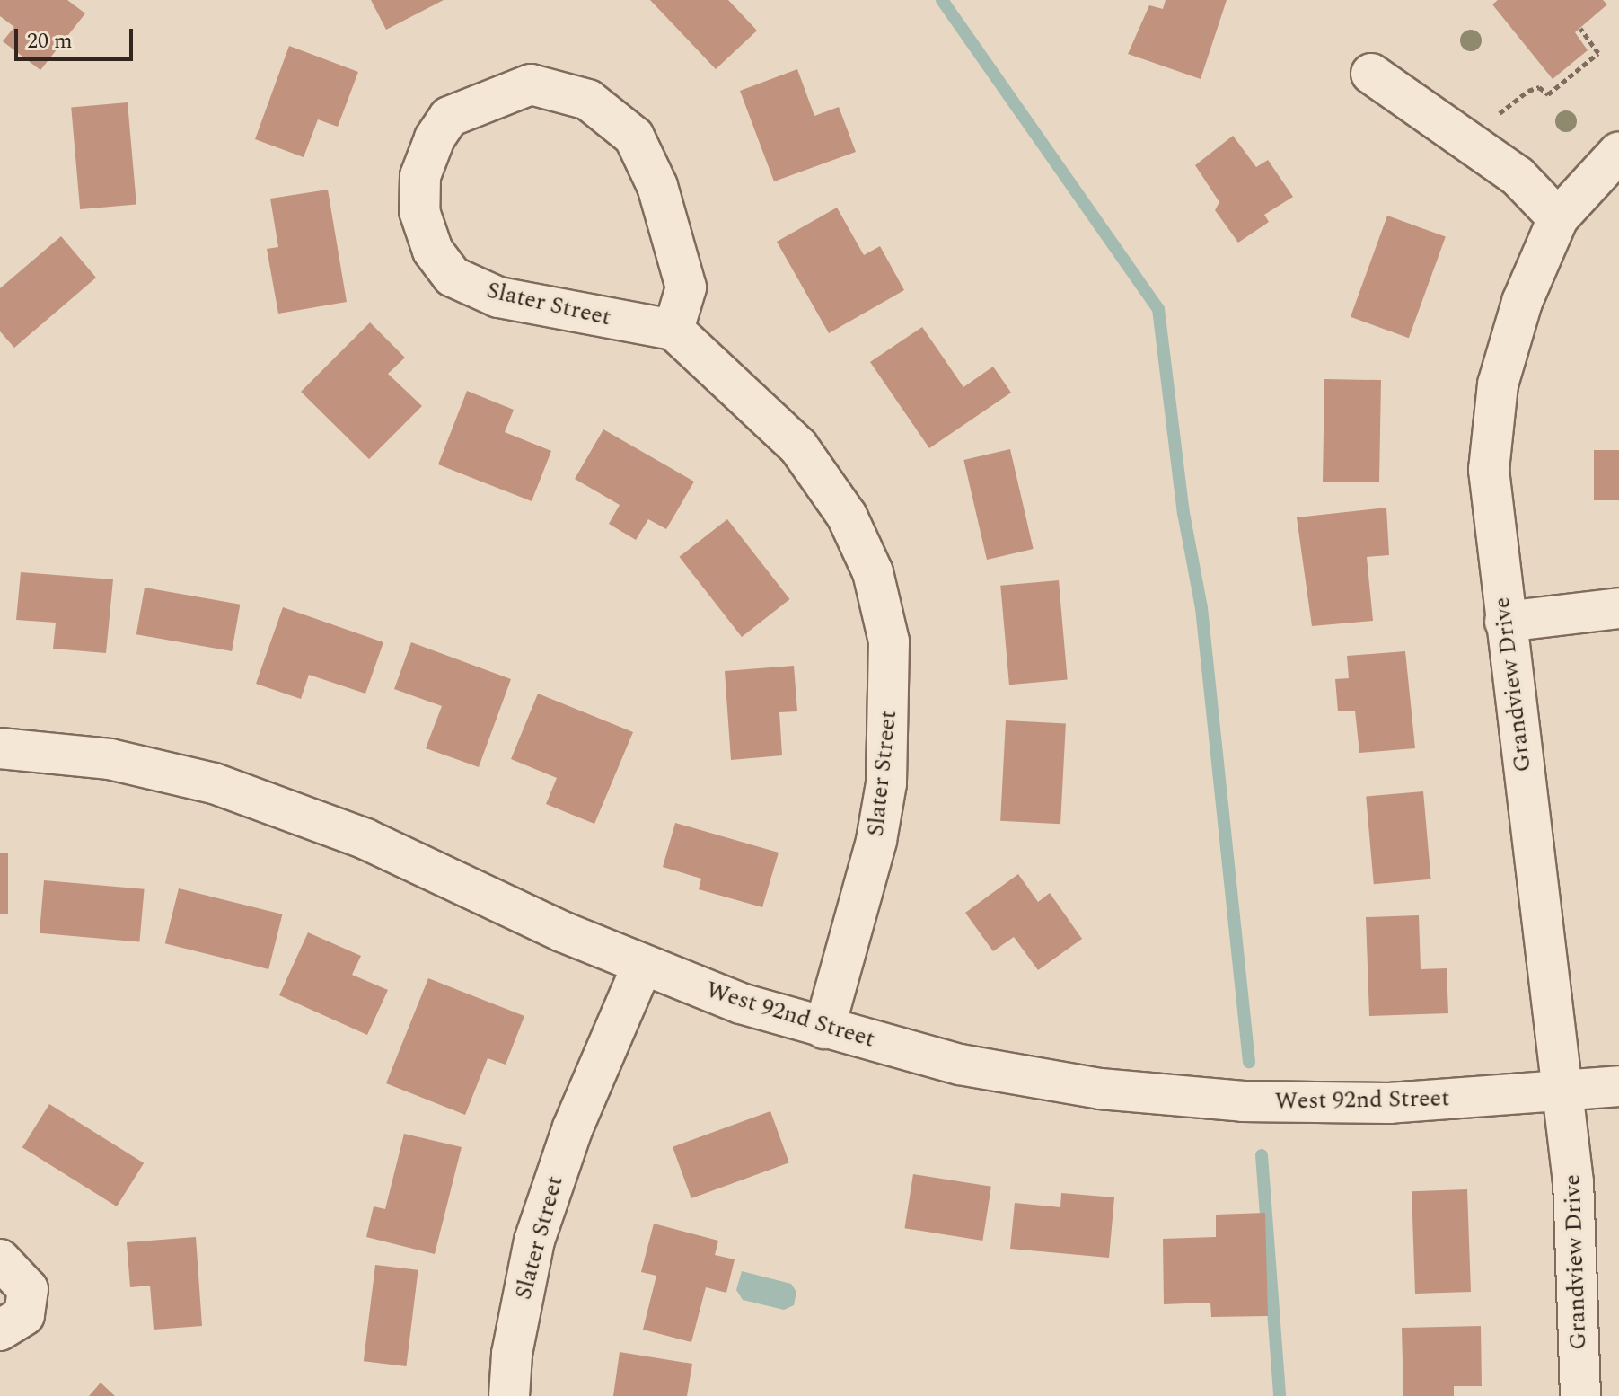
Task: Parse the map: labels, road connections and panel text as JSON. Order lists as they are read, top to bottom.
{
  "streets": {
    "street": ["Slater Street", "Grandview Drive", "West 92nd Street"]
  },
  "crossings": [
    ["Slater Street", "West 92nd Street"],
    ["Grandview Drive", "West 92nd Street"]
  ],
  "scale_bar": "20 m"
}
